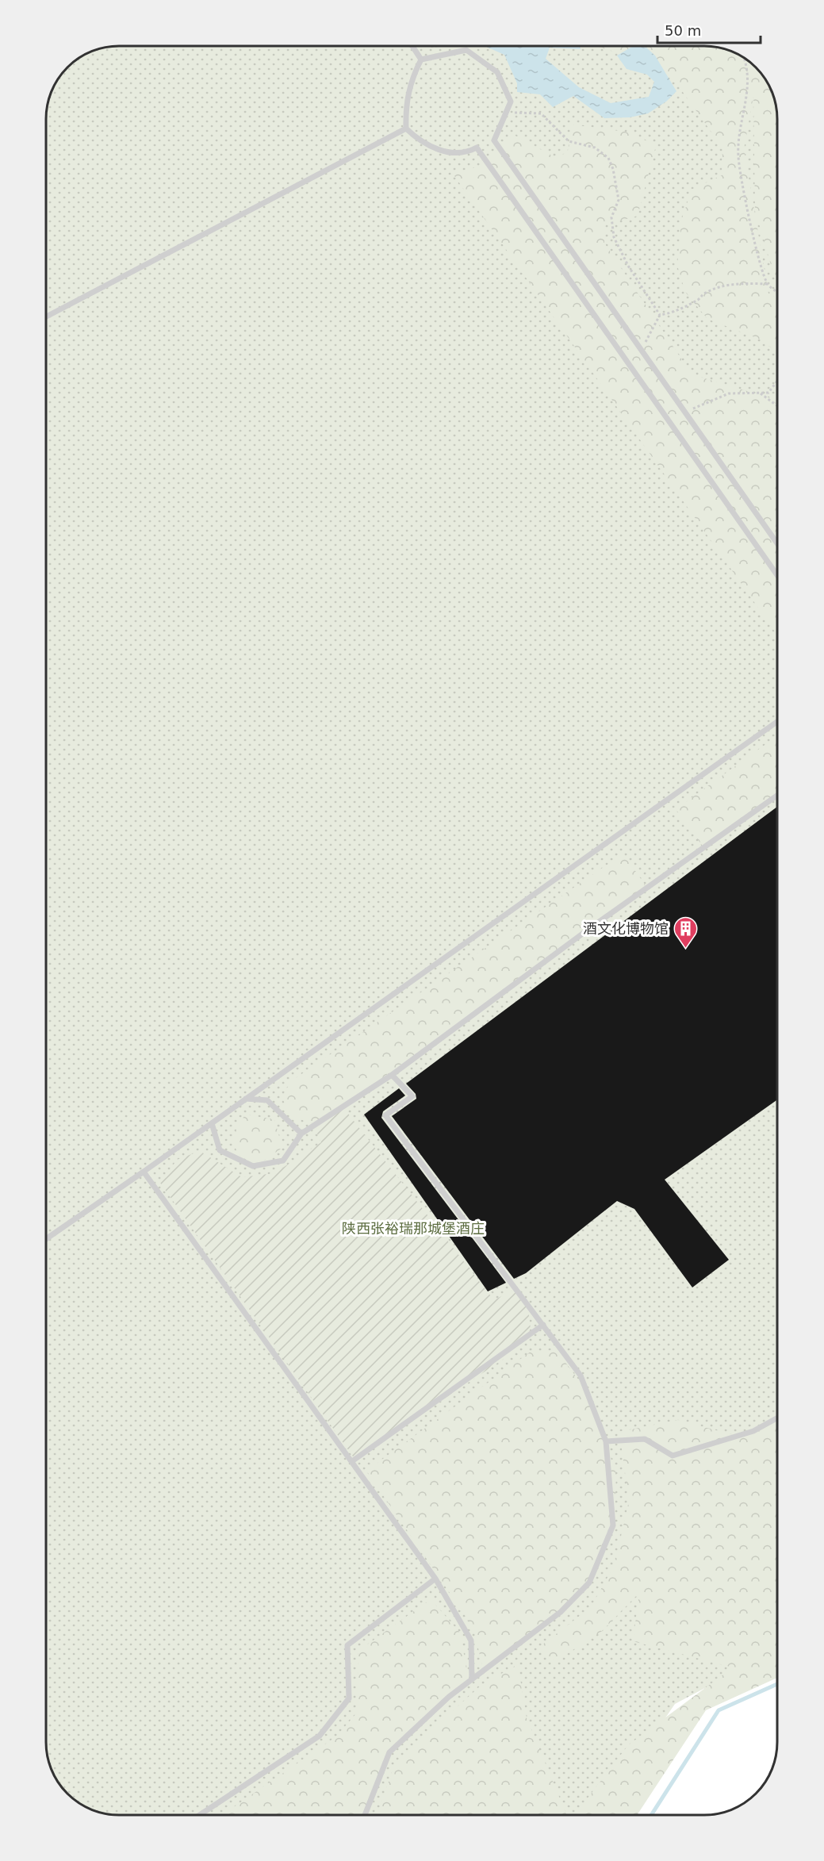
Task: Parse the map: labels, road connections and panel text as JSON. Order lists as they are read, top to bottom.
{
  "parks": ["陕西张裕瑞那城堡酒庄"],
  "places": {
    "building": ["酒文化博物馆"]
  },
  "scale_bar": "50 m"
}
